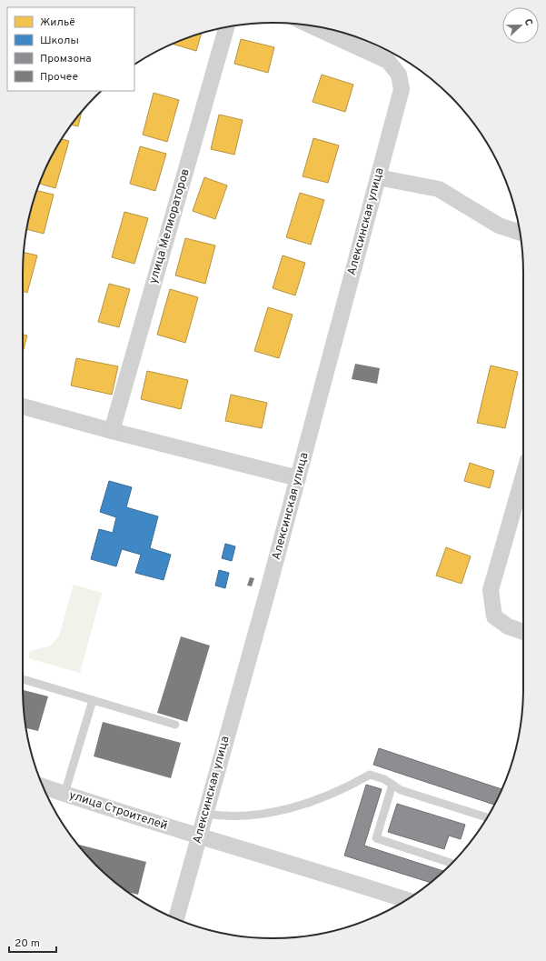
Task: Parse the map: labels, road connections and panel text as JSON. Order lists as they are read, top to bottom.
{
  "streets": {
    "street": ["Алексинская улица", "улица Мелиораторов", "улица Строителей"]
  },
  "crossings": [
    ["Алексинская улица", "улица Строителей"]
  ],
  "legend": [
    "Жильё",
    "Школы",
    "Промзона",
    "Прочее"
  ],
  "scale_bar": "20 m",
  "north": "right"
}
